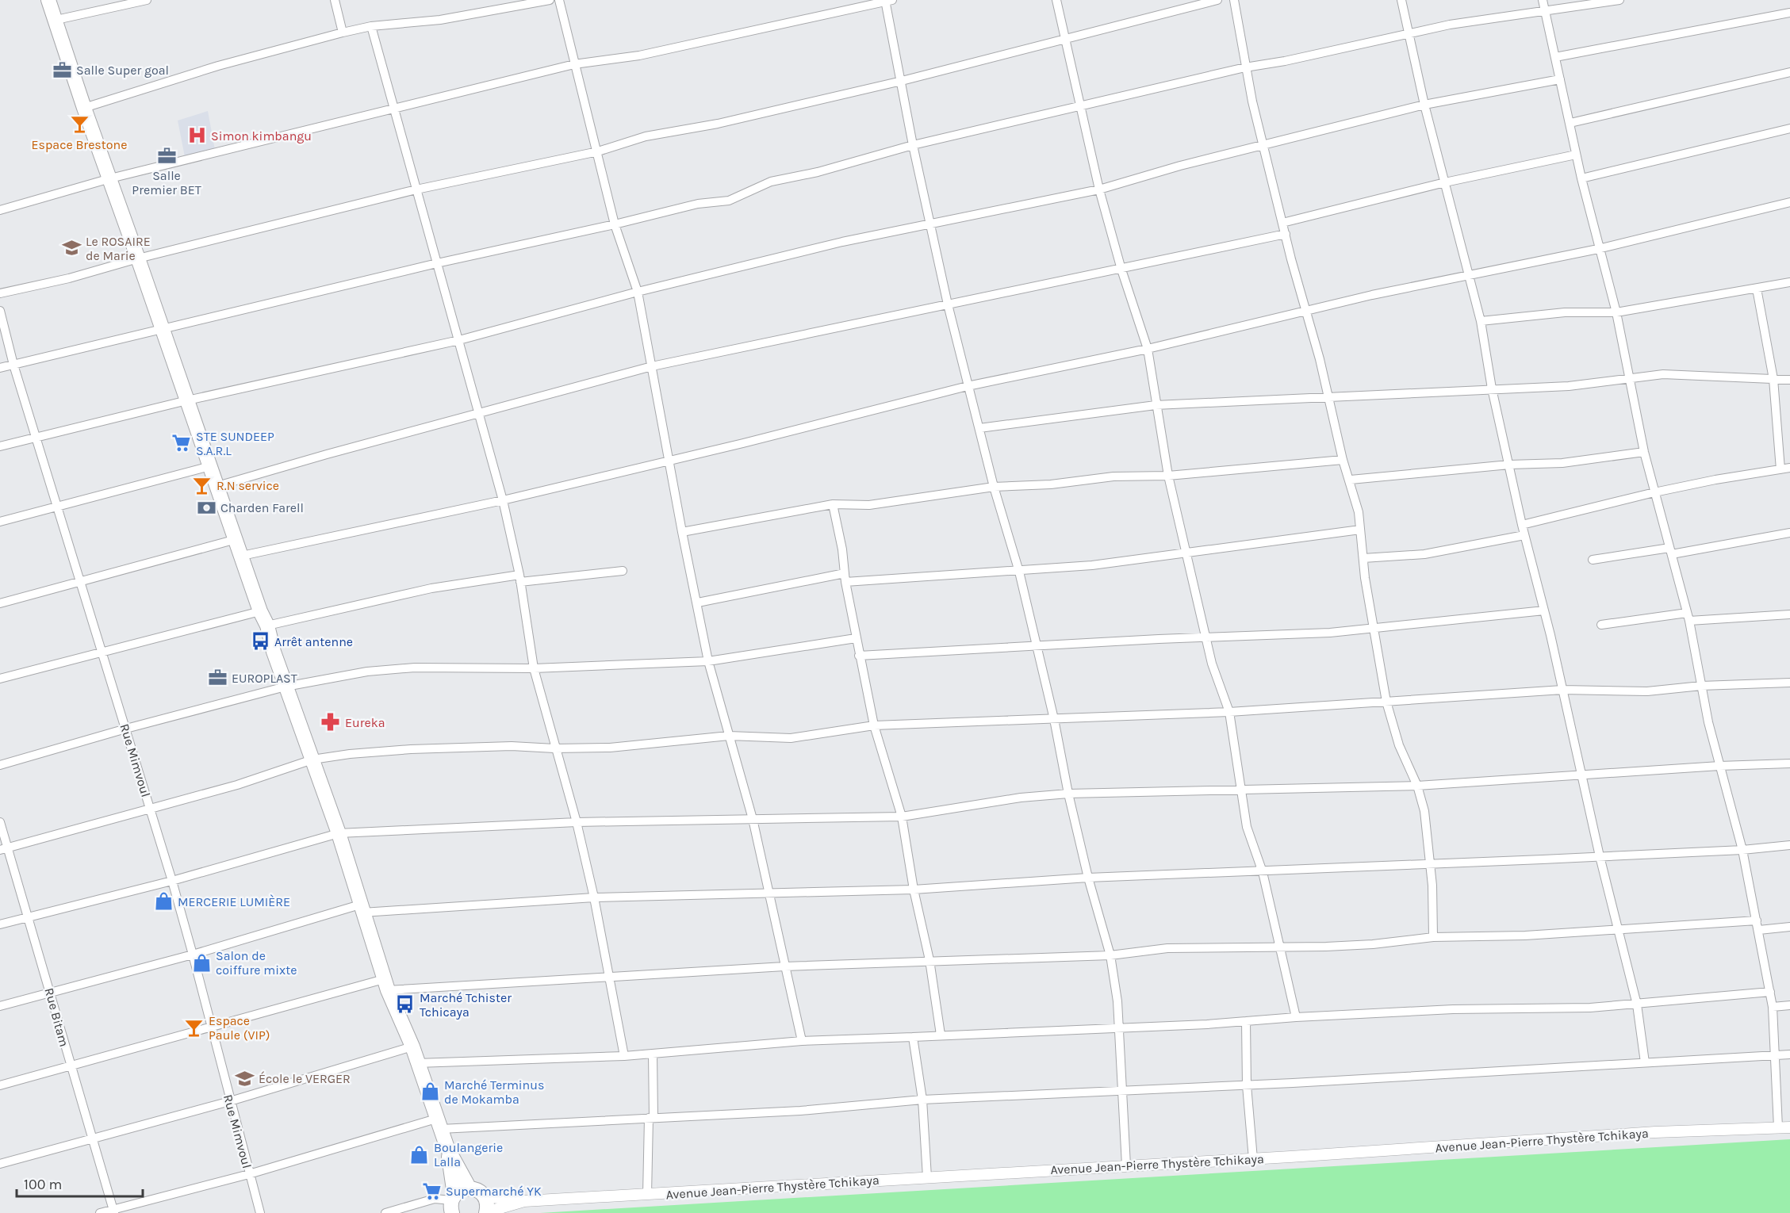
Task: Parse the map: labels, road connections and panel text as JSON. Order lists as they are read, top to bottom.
{
  "streets": {
    "street": ["Rue Mimvoul", "Rue Bitam", "Avenue Jean-Pierre Thystère Tchikaya"]
  },
  "places": {
    "office": ["Salle Super goal", "Salle Premier BET", "EUROPLAST"],
    "bar": ["Espace Brestone", "R.N service", "Espace Paule (VIP)"],
    "hospital": ["Simon kimbangu"],
    "school or university": ["Le ROSAIRE de Marie", "École le VERGER"],
    "supermarket": ["STE SUNDEEP S.A.R.L", "Supermarché YK"],
    "bank": ["Charden Farell"],
    "bus stop": ["Arrêt antenne", "Marché Tchister Tchicaya"],
    "pharmacy": ["Eureka"],
    "shop": [
      "MERCERIE LUMIÈRE",
      "Salon de coiffure mixte",
      "Marché Terminus de Mokamba",
      "Boulangerie Lalla"
    ]
  },
  "scale_bar": "100 m"
}
